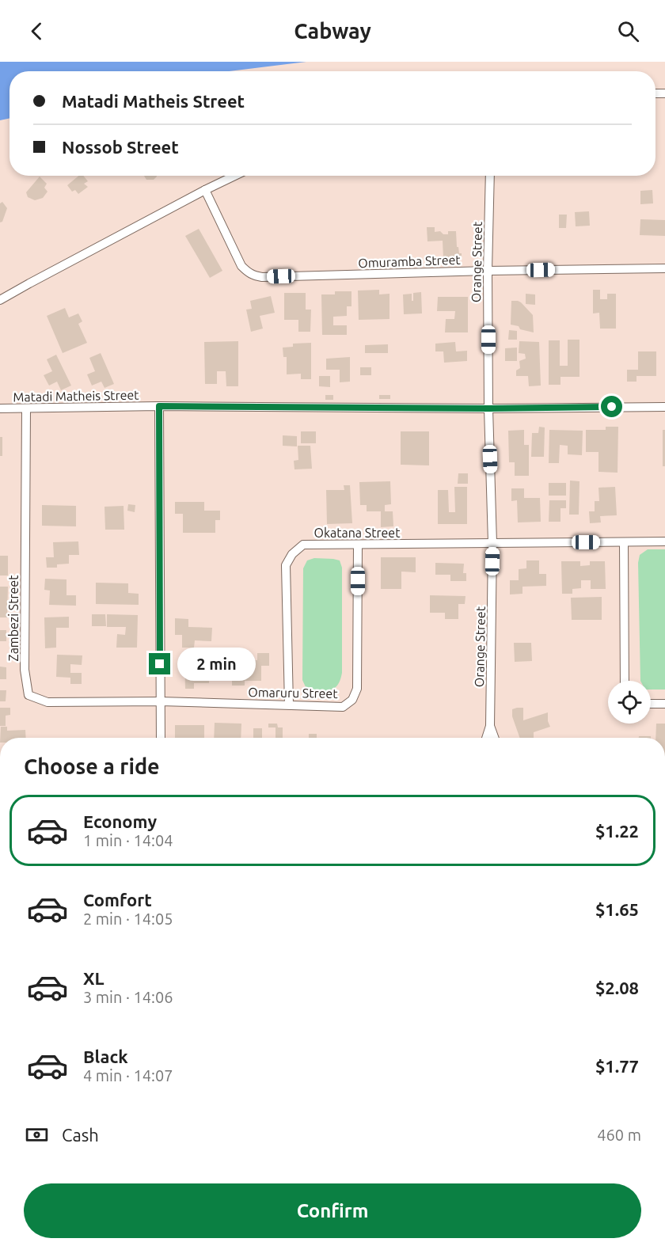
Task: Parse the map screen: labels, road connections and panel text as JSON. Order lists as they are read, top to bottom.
{
  "streets": {
    "street": [
      "Omuramba Street",
      "Orange Street",
      "Matadi Matheis Street",
      "Okatana Street",
      "Zambezi Street",
      "Omaruru Street"
    ]
  },
  "crossings": [
    ["Omuramba Street", "Orange Street"],
    ["Orange Street", "Matadi Matheis Street"],
    ["Orange Street", "Okatana Street"],
    ["Matadi Matheis Street", "Zambezi Street"],
    ["Okatana Street", "Omaruru Street"],
    ["Zambezi Street", "Omaruru Street"]
  ],
  "page": {
    "header": "Cabway",
    "banner": ["Matadi Matheis Street", "Nossob Street"],
    "bubble": "2 min",
    "heading": "Choose a ride",
    "list": [
      {
        "name": "Economy",
        "note": "1 min · 14:04",
        "value": "$1.22"
      },
      {
        "name": "Comfort",
        "note": "2 min · 14:05",
        "value": "$1.65"
      },
      {
        "name": "XL",
        "note": "3 min · 14:06",
        "value": "$2.08"
      },
      {
        "name": "Black",
        "note": "4 min · 14:07",
        "value": "$1.77"
      }
    ],
    "pay": ["Cash", "460 m"],
    "buttons": "Confirm"
  }
}
